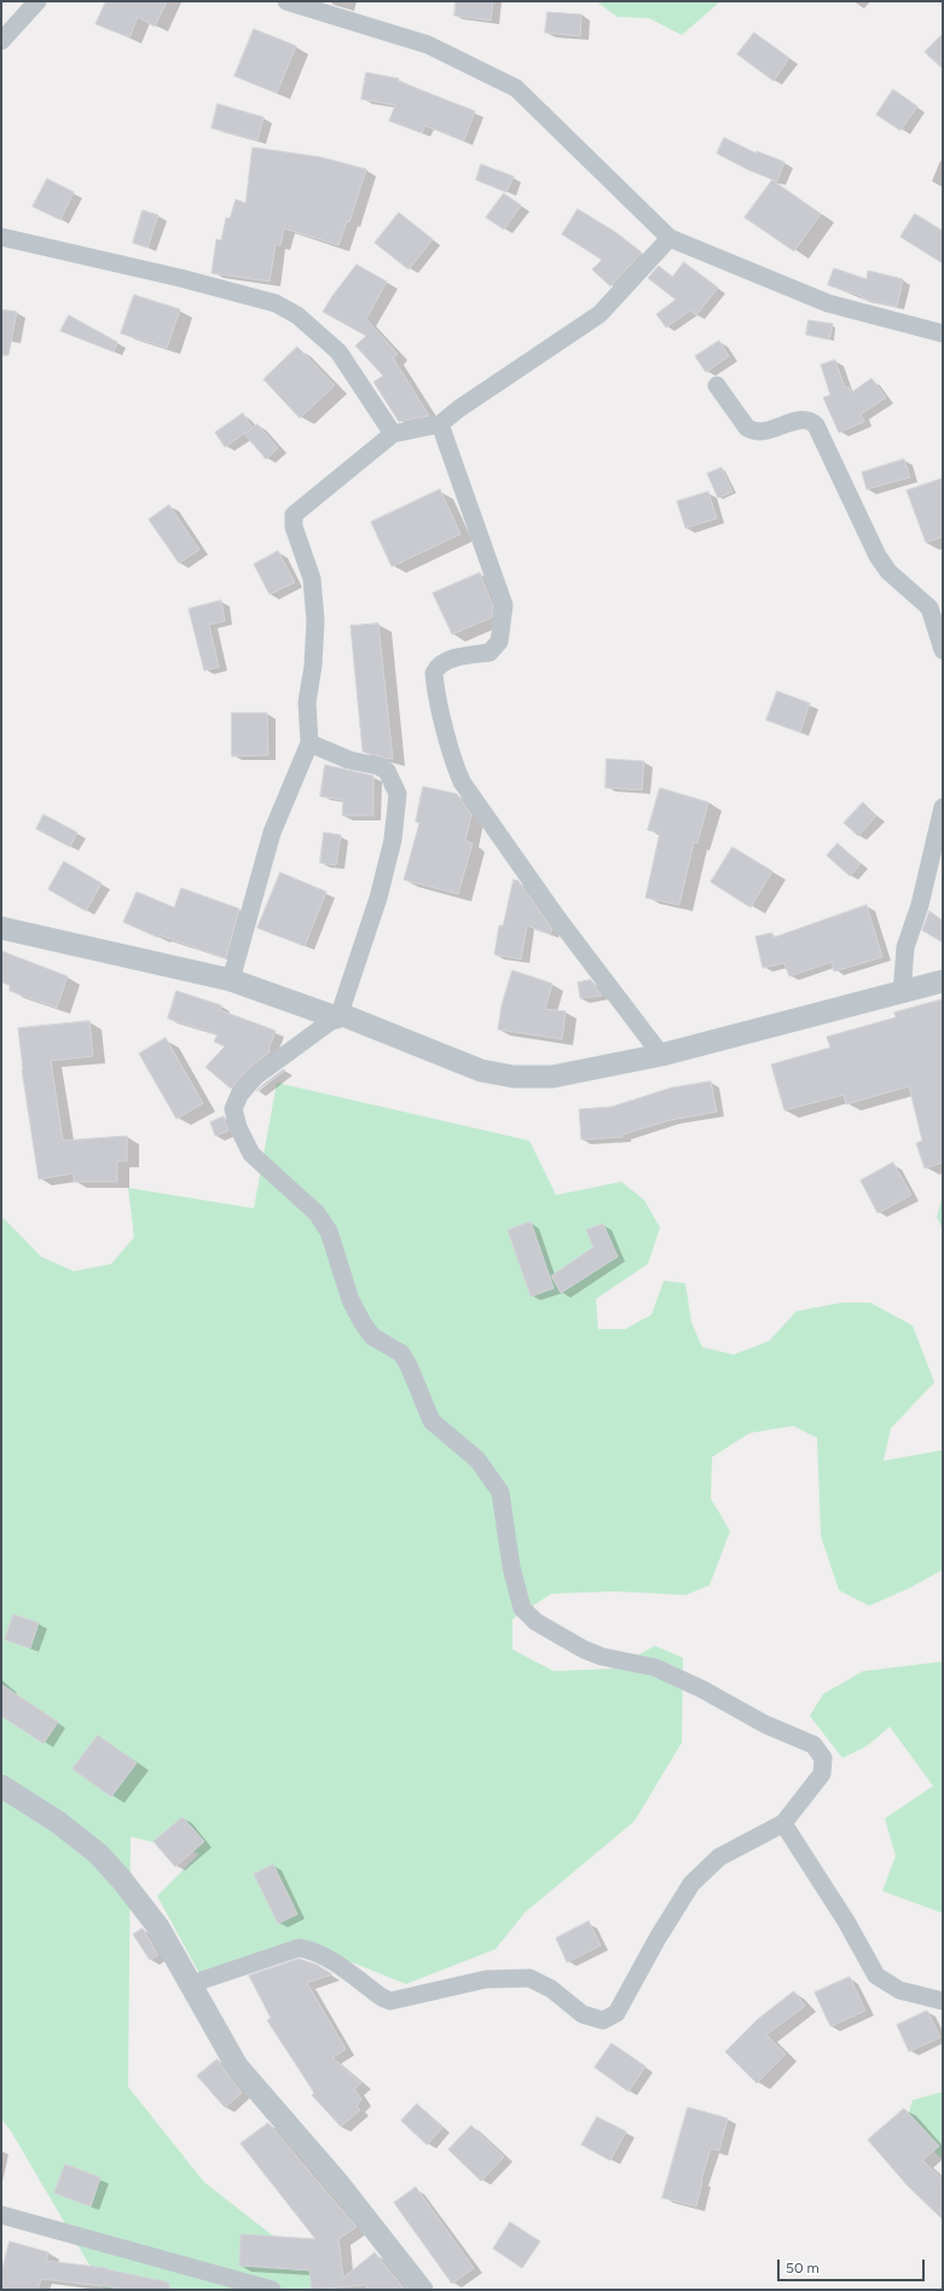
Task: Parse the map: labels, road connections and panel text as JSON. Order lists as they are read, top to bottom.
{
  "scale_bar": "50 m"
}
